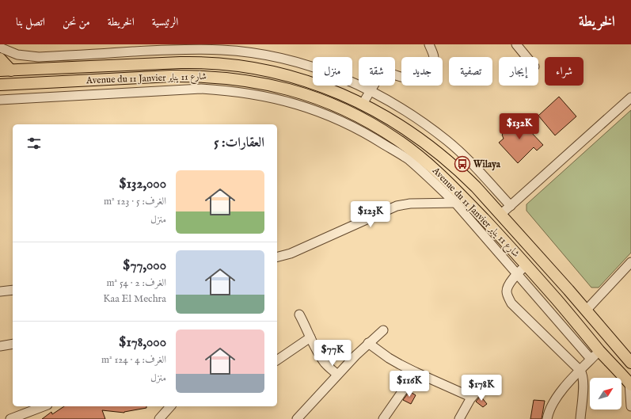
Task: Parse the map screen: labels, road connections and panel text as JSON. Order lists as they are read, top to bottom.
{
  "streets": {
    "main road": ["Avenue du 11 Janvier شارع 11 يناير"]
  },
  "places": {
    "bus stop": ["Wilaya"]
  },
  "north": "top right",
  "page": {
    "header": "الخريطة",
    "nav": [
      "الرئيسية",
      "الخريطة",
      "من نحن",
      "اتصل بنا"
    ],
    "chip": [
      "شراء",
      "إيجار",
      "تصفية",
      "جديد",
      "شقة",
      "منزل"
    ],
    "price": [
      "$132K",
      "$123K",
      "$77K",
      "$116K",
      "$178K"
    ],
    "heading": "العقارات: 5",
    "list": [
      {
        "name": "$132,000",
        "note": "الغرف: 5 · 123 m² · منزل"
      },
      {
        "name": "$77,000",
        "note": "الغرف: 2 · 54 m² · Kaa El Mechra"
      },
      {
        "name": "$178,000",
        "note": "الغرف: 4 · 124 m² · منزل"
      }
    ]
  }
}
